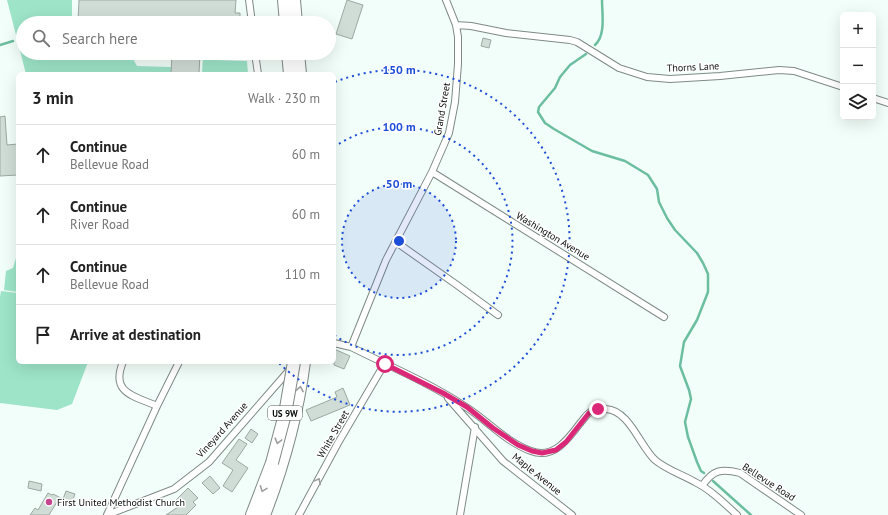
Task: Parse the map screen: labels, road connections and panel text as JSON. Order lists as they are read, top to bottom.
{
  "streets": {
    "highway": ["US 9W"],
    "street": [
      "Thorns Lane",
      "Grand Street",
      "Washington Avenue",
      "Vineyard Avenue",
      "White Street",
      "Maple Avenue",
      "Bellevue Road"
    ]
  },
  "crossings": [
    ["Thorns Lane", "Grand Street"],
    ["Grand Street", "Washington Avenue"]
  ],
  "one_way": ["White Street"],
  "places": ["First United Methodist Church"],
  "page": {
    "map_buttons": ["+", "−"],
    "search": "Search here",
    "heading": ["3 min", "Walk · 230 m"],
    "list": [
      ["Continue", "Bellevue Road", "60 m"],
      ["Continue", "River Road", "60 m"],
      ["Continue", "Bellevue Road", "110 m"],
      "Arrive at destination"
    ]
  },
  "rings": ["150 m", "100 m", "50 m"]
}
